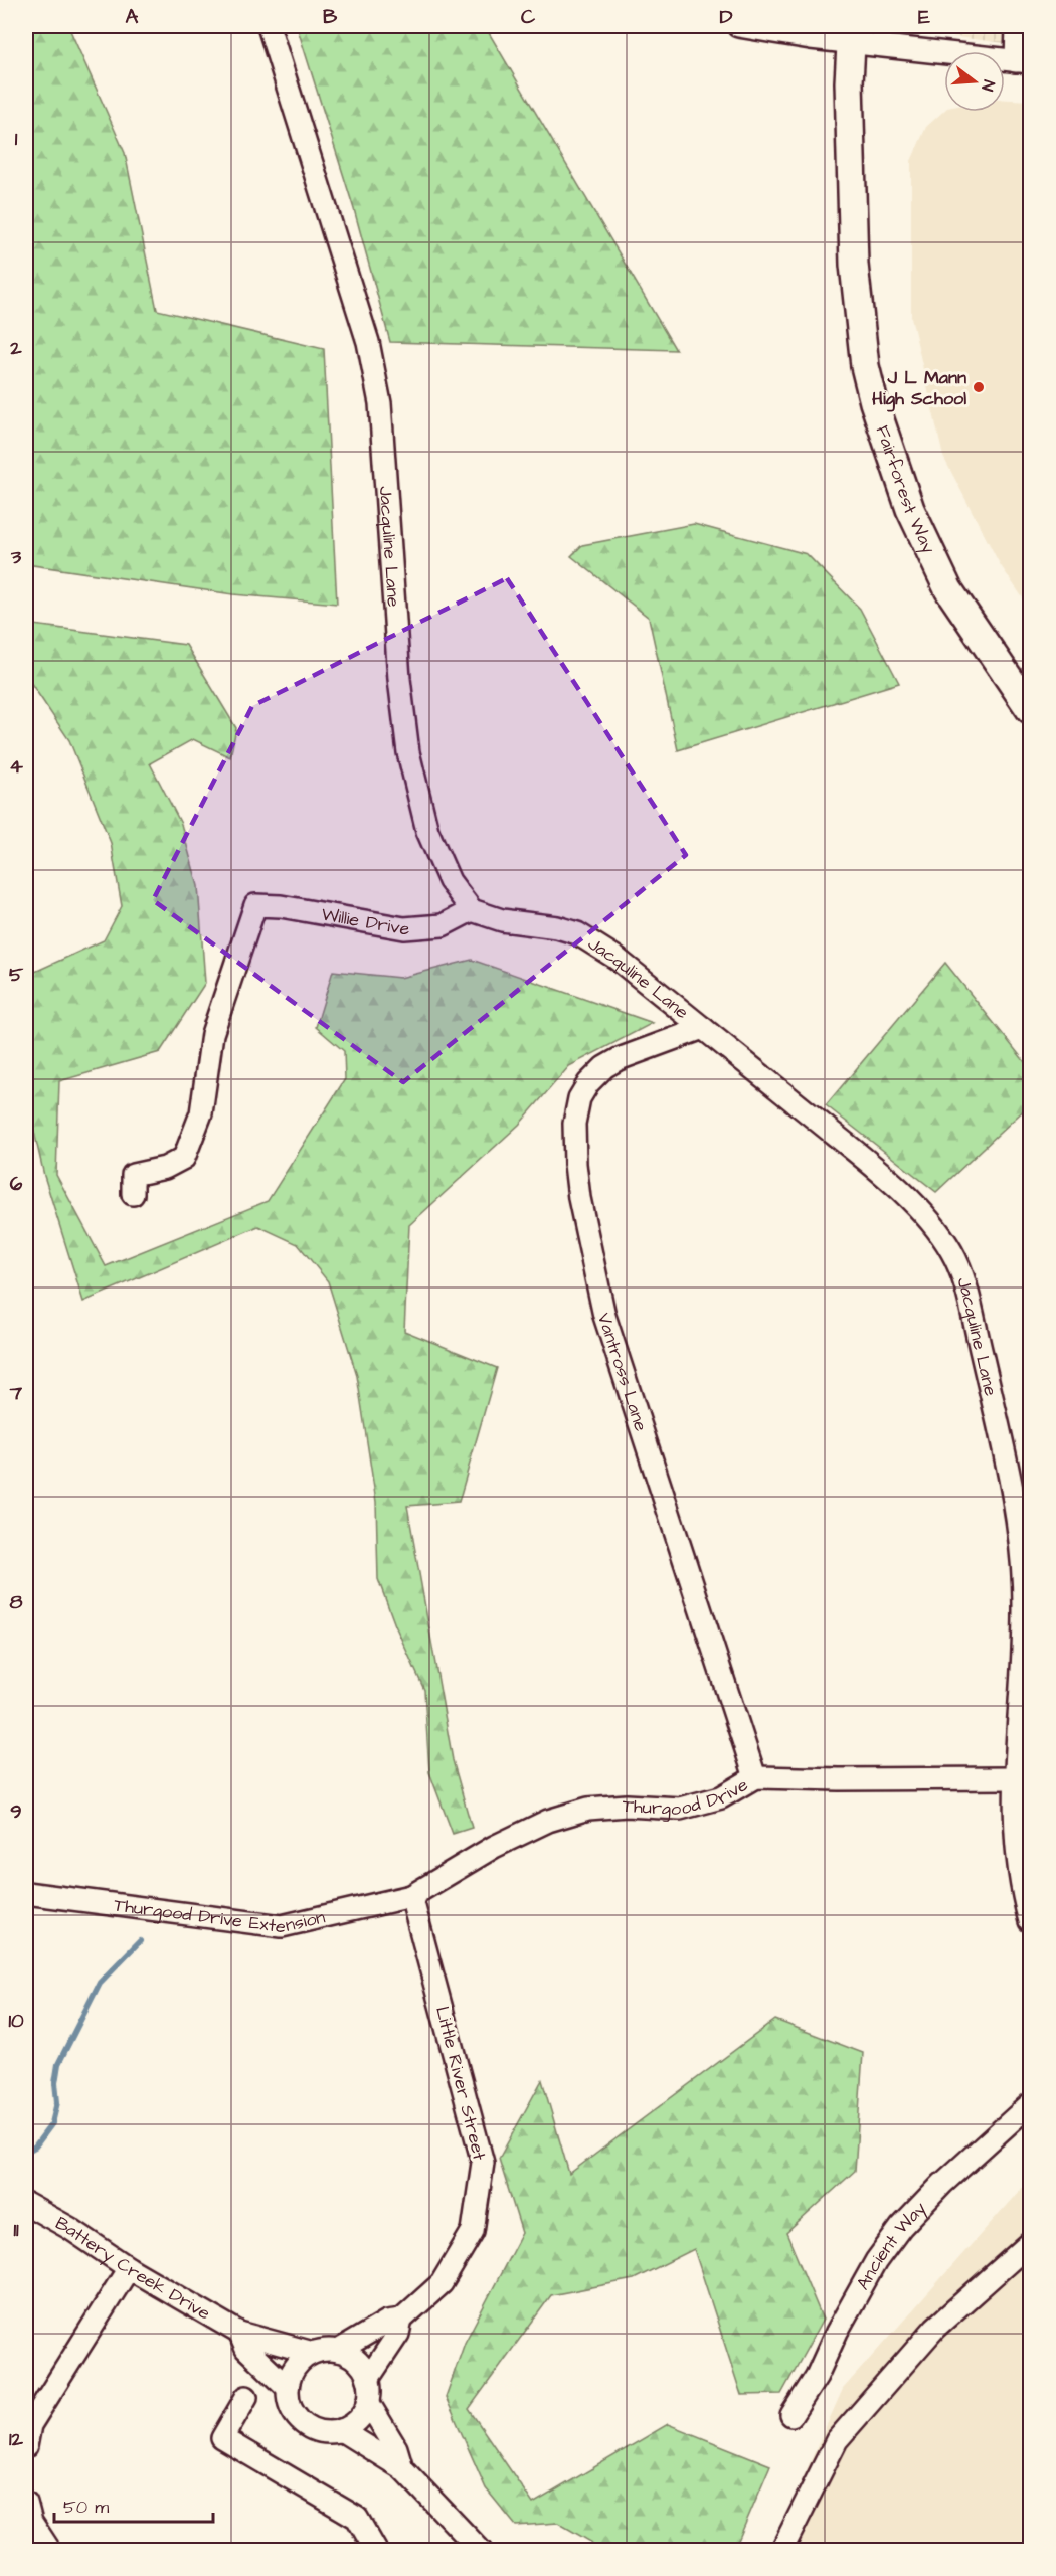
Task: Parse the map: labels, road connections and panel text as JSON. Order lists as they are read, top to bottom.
{
  "streets": {
    "main road": ["Fairforest Way"],
    "street": [
      "Jacquline Lane",
      "Willie Drive",
      "Vantross Lane",
      "Thurgood Drive",
      "Thurgood Drive Extension",
      "Little River Street",
      "Ancient Way",
      "Battery Creek Drive"
    ]
  },
  "crossings": [
    ["Jacquline Lane", "Willie Drive"],
    ["Jacquline Lane", "Vantross Lane"],
    ["Jacquline Lane", "Thurgood Drive"],
    ["Vantross Lane", "Thurgood Drive"],
    ["Thurgood Drive", "Thurgood Drive Extension"],
    ["Thurgood Drive", "Little River Street"],
    ["Thurgood Drive Extension", "Little River Street"],
    ["Little River Street", "Battery Creek Drive"]
  ],
  "places": ["J L Mann High School"],
  "scale_bar": "50 m",
  "north": "right",
  "grid": {
    "columns": [
      "A",
      "B",
      "C",
      "D",
      "E"
    ],
    "rows": [
      "1",
      "2",
      "3",
      "4",
      "5",
      "6",
      "7",
      "8",
      "9",
      "10",
      "11",
      "12"
    ]
  }
}
